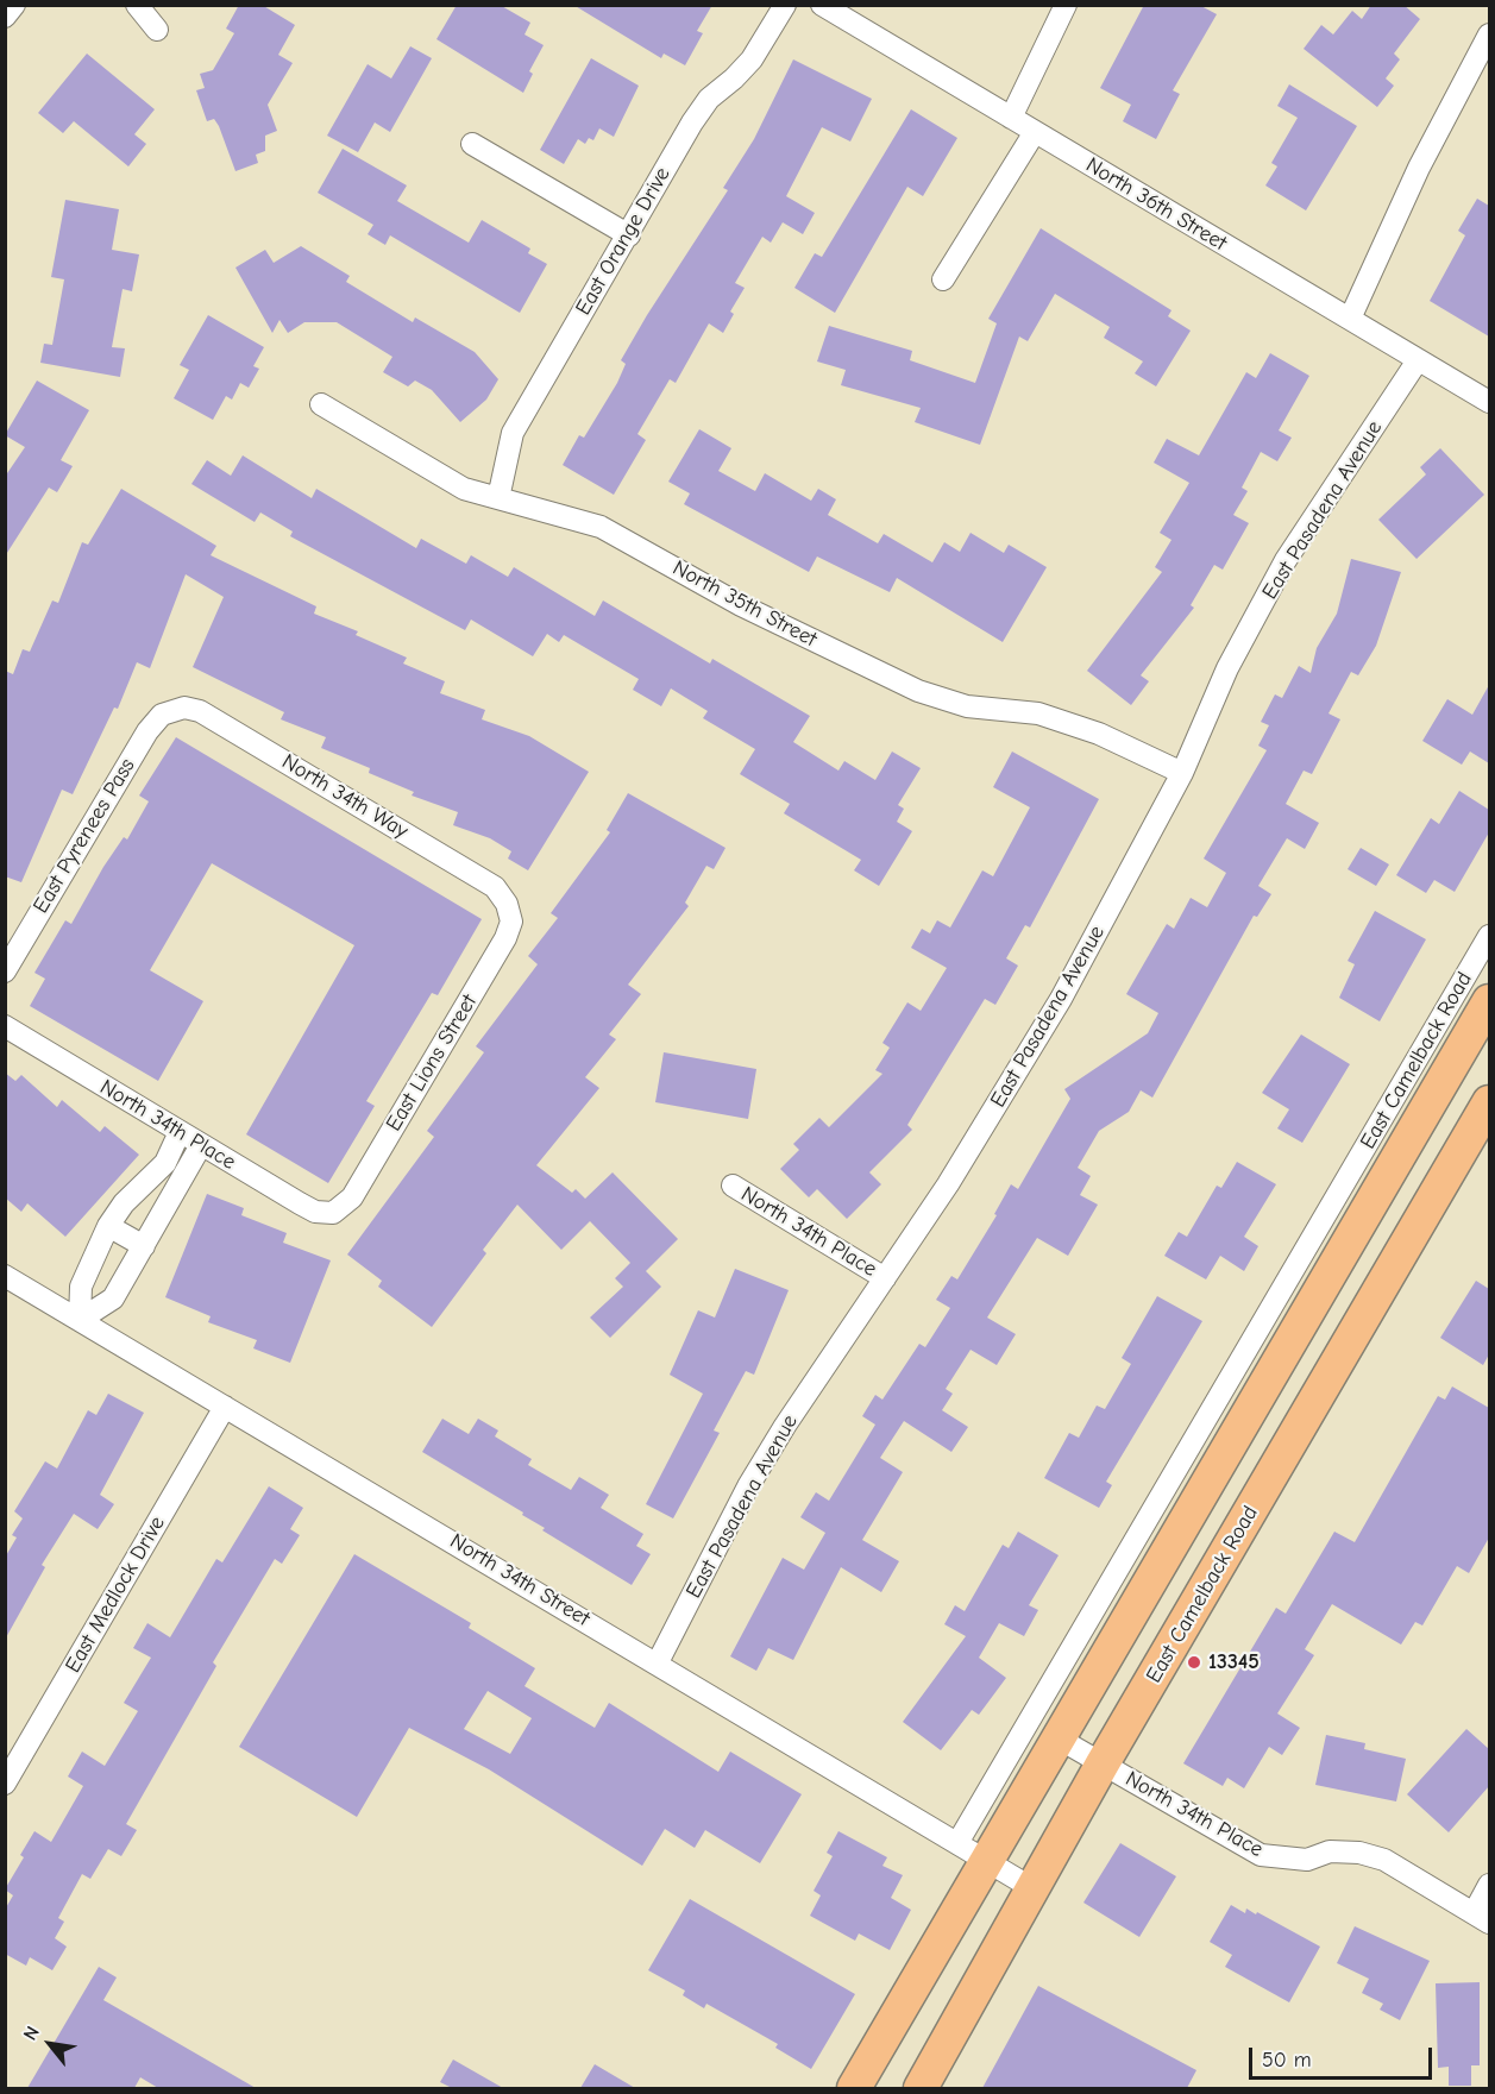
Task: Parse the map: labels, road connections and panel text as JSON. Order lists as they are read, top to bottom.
{
  "streets": {
    "main road": ["East Camelback Road"],
    "street": [
      "North 36th Street",
      "East Orange Drive",
      "East Pasadena Avenue",
      "North 35th Street",
      "North 34th Way",
      "East Pyrenees Pass",
      "East Lions Street",
      "North 34th Place",
      "North 34th Street",
      "East Medlock Drive"
    ]
  },
  "crossings": [
    ["North 36th Street", "East Pasadena Avenue"],
    ["East Orange Drive", "North 35th Street"],
    ["East Pasadena Avenue", "North 35th Street"],
    ["East Pasadena Avenue", "North 34th Place"],
    ["East Pasadena Avenue", "North 34th Street"],
    ["North 34th Way", "East Pyrenees Pass"],
    ["North 34th Way", "East Lions Street"],
    ["East Camelback Road", "North 34th Place"],
    ["East Camelback Road", "North 34th Street"],
    ["East Lions Street", "North 34th Place"],
    ["North 34th Street", "East Medlock Drive"]
  ],
  "places": ["13345"],
  "scale_bar": "50 m",
  "north": "top left"
}
